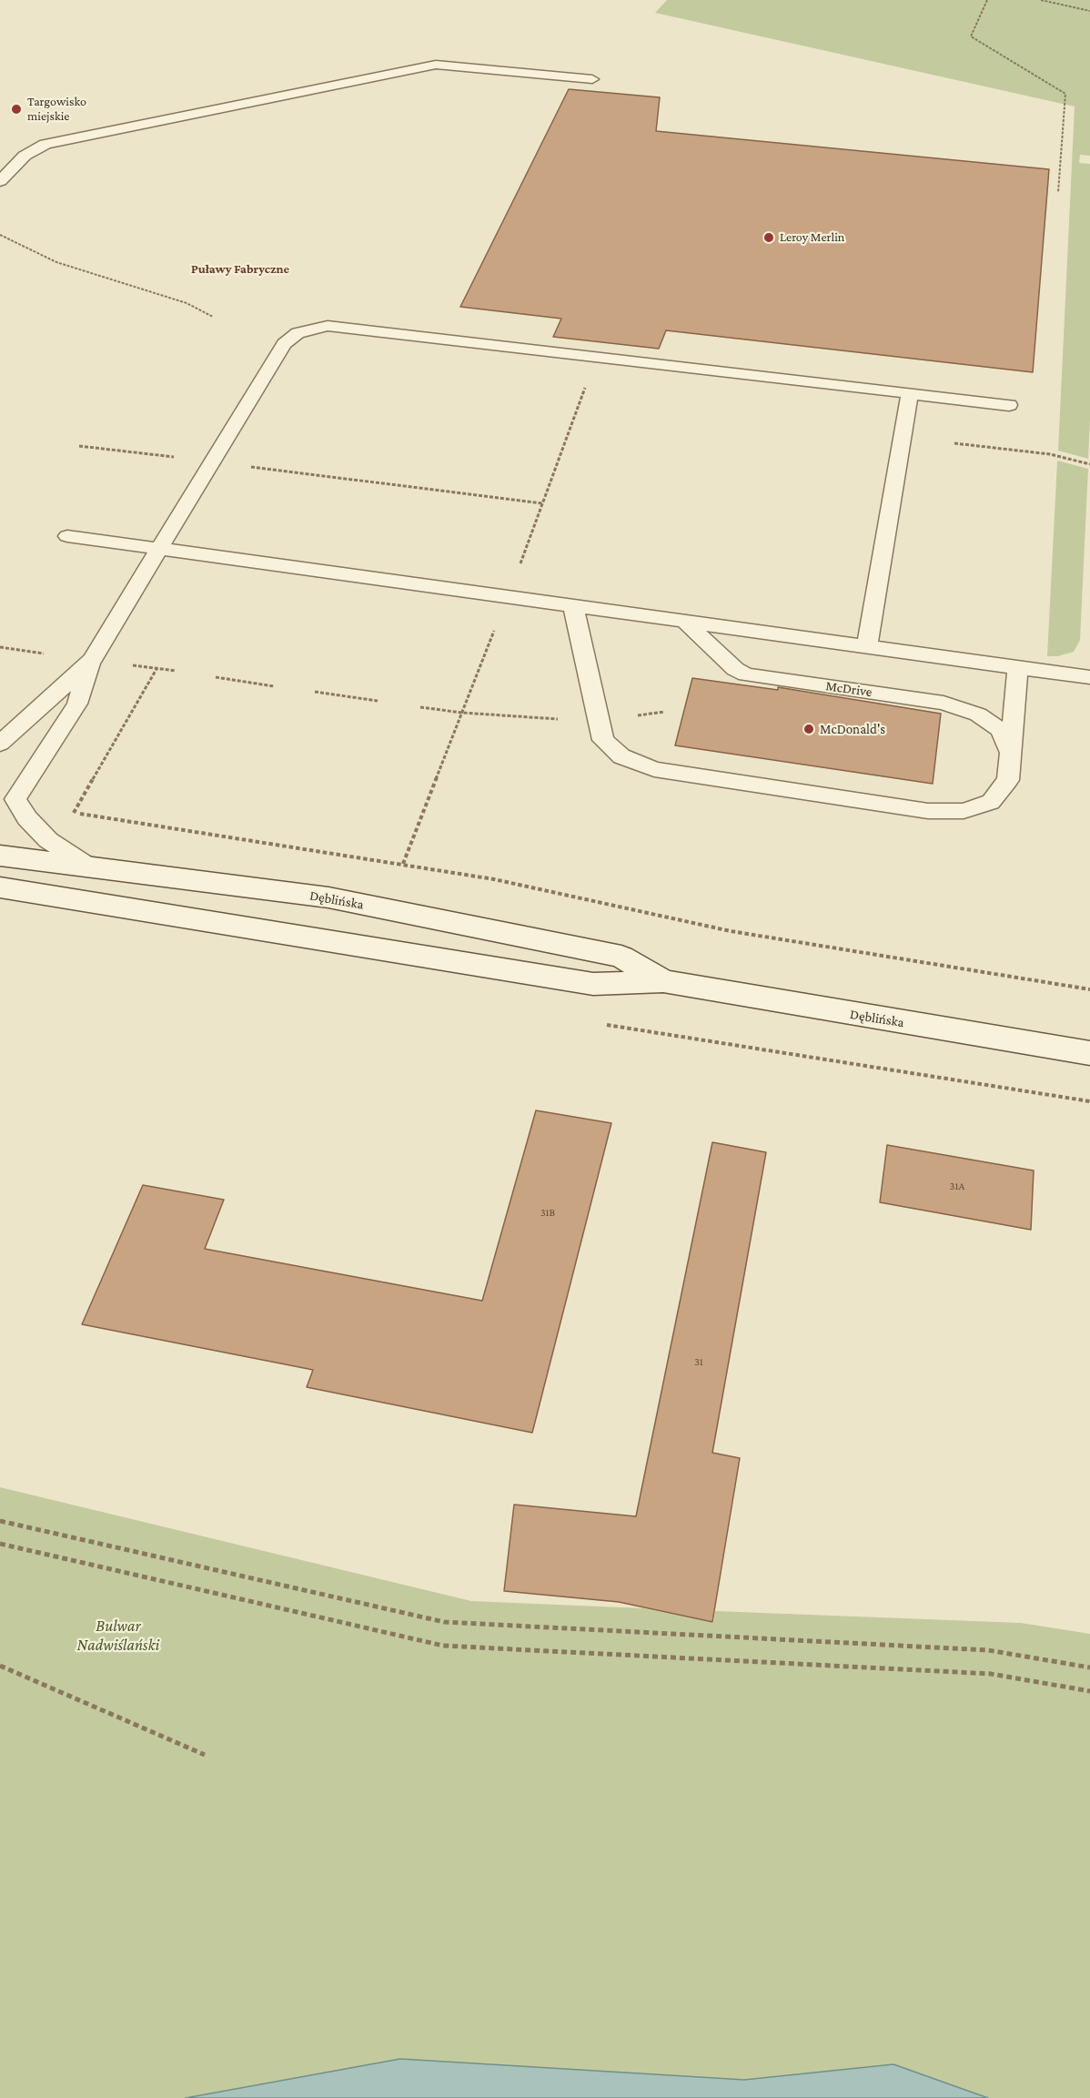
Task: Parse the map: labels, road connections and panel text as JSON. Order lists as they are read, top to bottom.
{
  "streets": {
    "main road": ["Dęblińska"],
    "lane": ["McDrive"]
  },
  "districts": ["Puławy Fabryczne"],
  "parks": ["Bulwar Nadwiślański"],
  "places": ["Targowisko miejskie", "Leroy Merlin", "McDonald's"],
  "house_numbers": ["31A", "31B", "31"]
}
